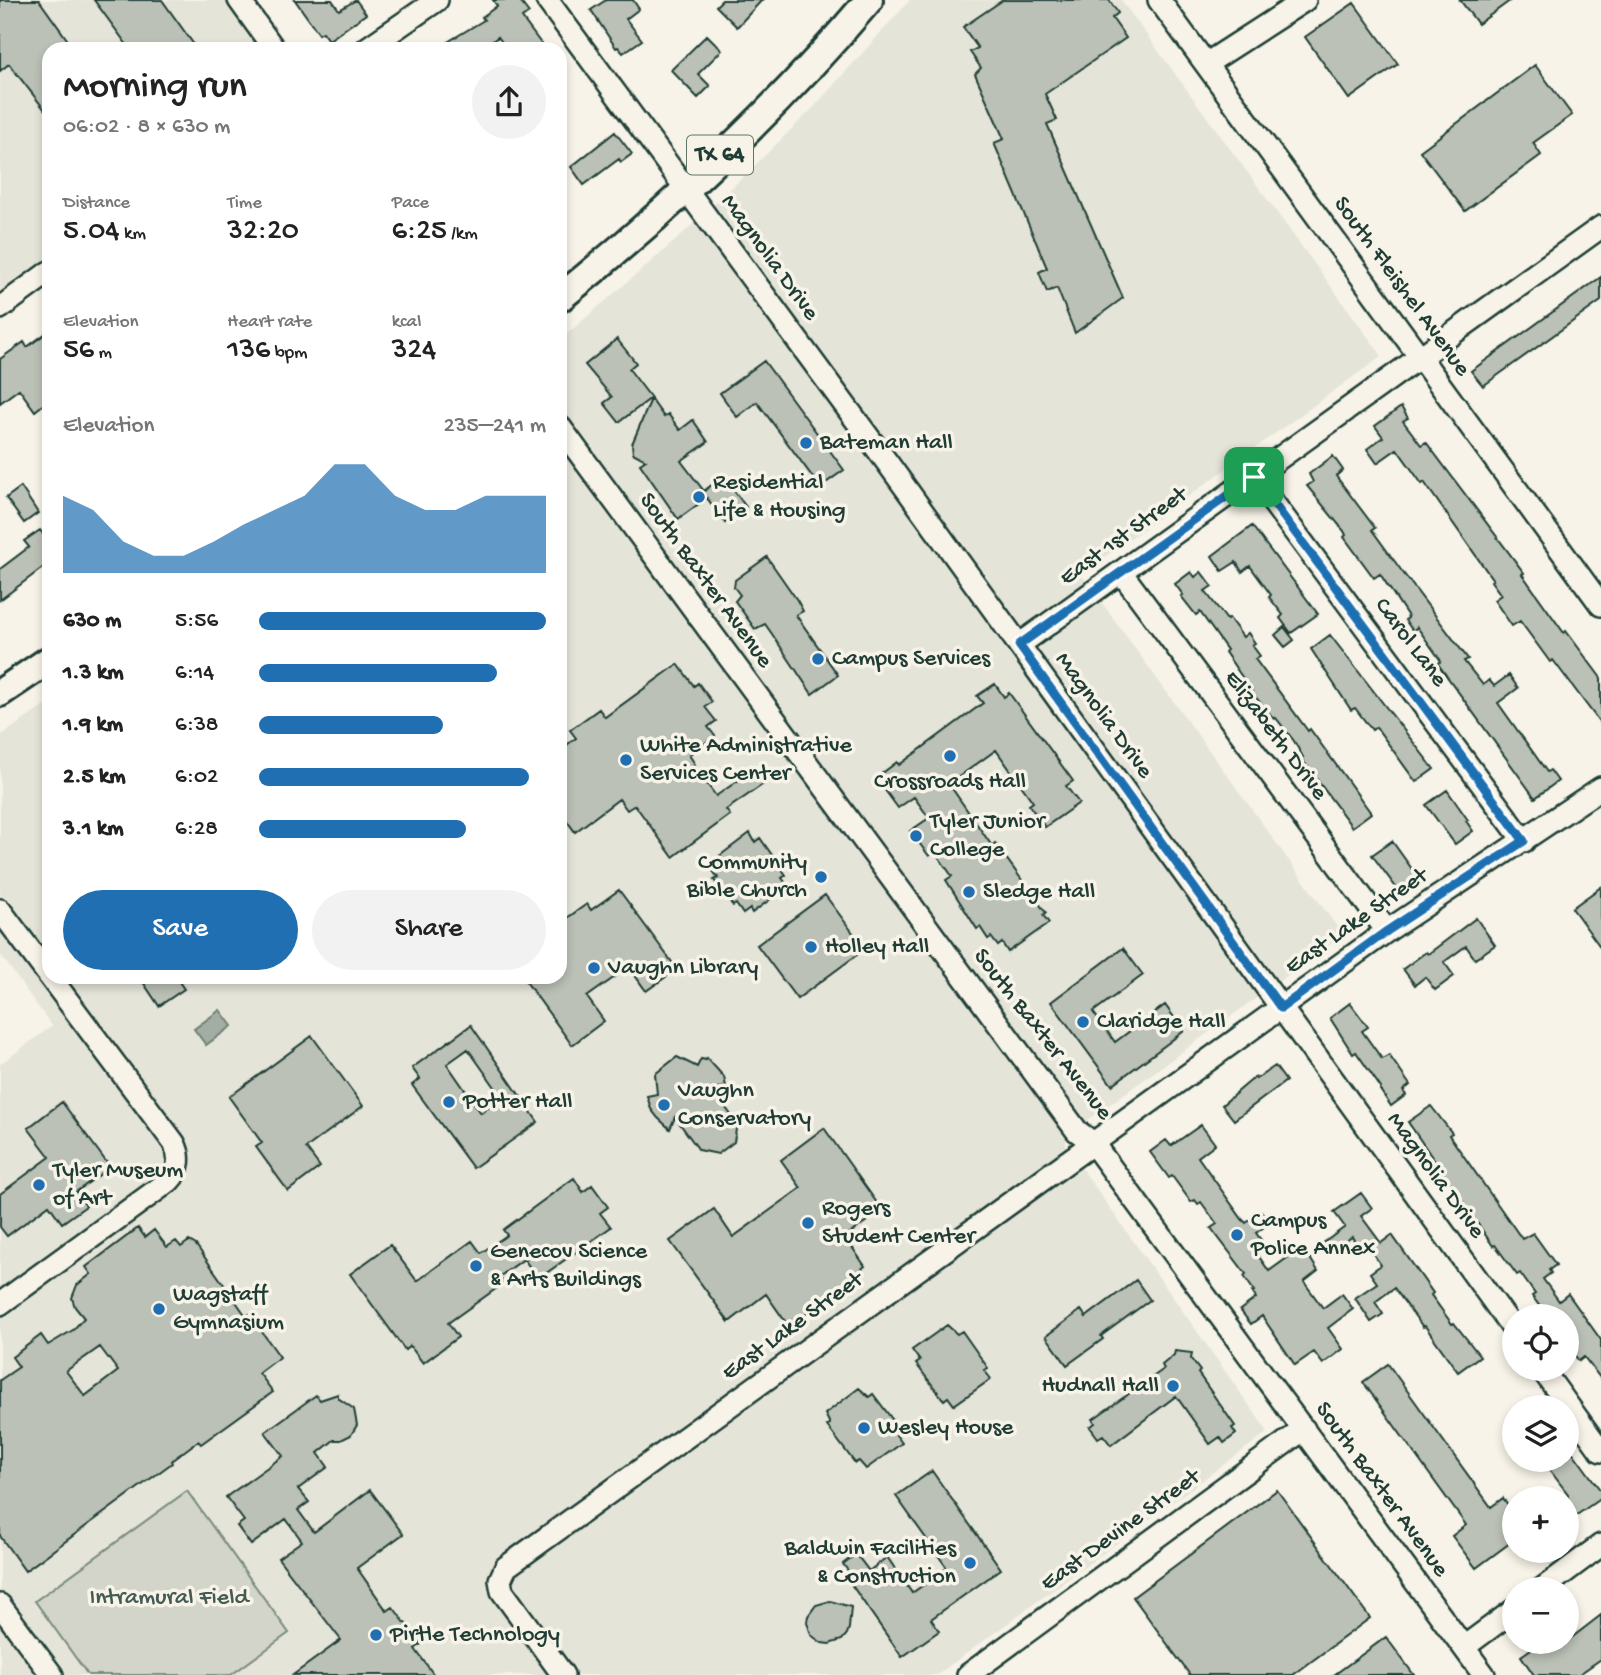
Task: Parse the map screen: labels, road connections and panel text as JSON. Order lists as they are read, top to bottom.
{
  "streets": {
    "main road": ["TX 64"],
    "street": [
      "Magnolia Drive",
      "South Fleishel Avenue",
      "East 1st Street",
      "South Baxter Avenue",
      "Carol Lane",
      "Elizabeth Drive",
      "East Lake Street",
      "East Devine Street"
    ]
  },
  "crossings": [
    ["TX 64", "Magnolia Drive"],
    ["Magnolia Drive", "East 1st Street"],
    ["Magnolia Drive", "East Lake Street"],
    ["South Fleishel Avenue", "East 1st Street"],
    ["East 1st Street", "Carol Lane"],
    ["East 1st Street", "Elizabeth Drive"],
    ["South Baxter Avenue", "East Lake Street"],
    ["South Baxter Avenue", "East Devine Street"],
    ["Carol Lane", "East Lake Street"],
    ["Elizabeth Drive", "East Lake Street"]
  ],
  "parks": ["Intramural Field"],
  "places": [
    "Bateman Hall",
    "Residential Life & Housing",
    "Campus Services",
    "Crossroads Hall",
    "White Administrative Services Center",
    "Tyler Junior College",
    "Community Bible Church",
    "Sledge Hall",
    "Holley Hall",
    "Vaughn Library",
    "Claridge Hall",
    "Potter Hall",
    "Vaughn Conservatory",
    "Tyler Museum of Art",
    "Rogers Student Center",
    "Campus Police Annex",
    "Genecov Science & Arts Buildings",
    "Wagstaff Gymnasium",
    "Hudnall Hall",
    "Wesley House",
    "Baldwin Facilities & Construction",
    "Pirtle Technology"
  ],
  "page": {
    "heading": ["Morning run", "06:02 · 8 × 630 m"],
    "stats": [
      ["Distance", "5.04 km"],
      ["Time", "32:20"],
      ["Pace", "6:25 /km"],
      ["Elevation", "56 m"],
      ["Heart rate", "136 bpm"],
      ["kcal", "324"]
    ],
    "chart": ["Elevation", "235–241 m"],
    "list": [
      {
        "name": "630 m",
        "note": "5:56"
      },
      {
        "name": "1.3 km",
        "note": "6:14"
      },
      {
        "name": "1.9 km",
        "note": "6:38"
      },
      {
        "name": "2.5 km",
        "note": "6:02"
      },
      {
        "name": "3.1 km",
        "note": "6:28"
      }
    ],
    "buttons": ["Save", "Share"],
    "map_buttons": ["+", "−"]
  }
}
